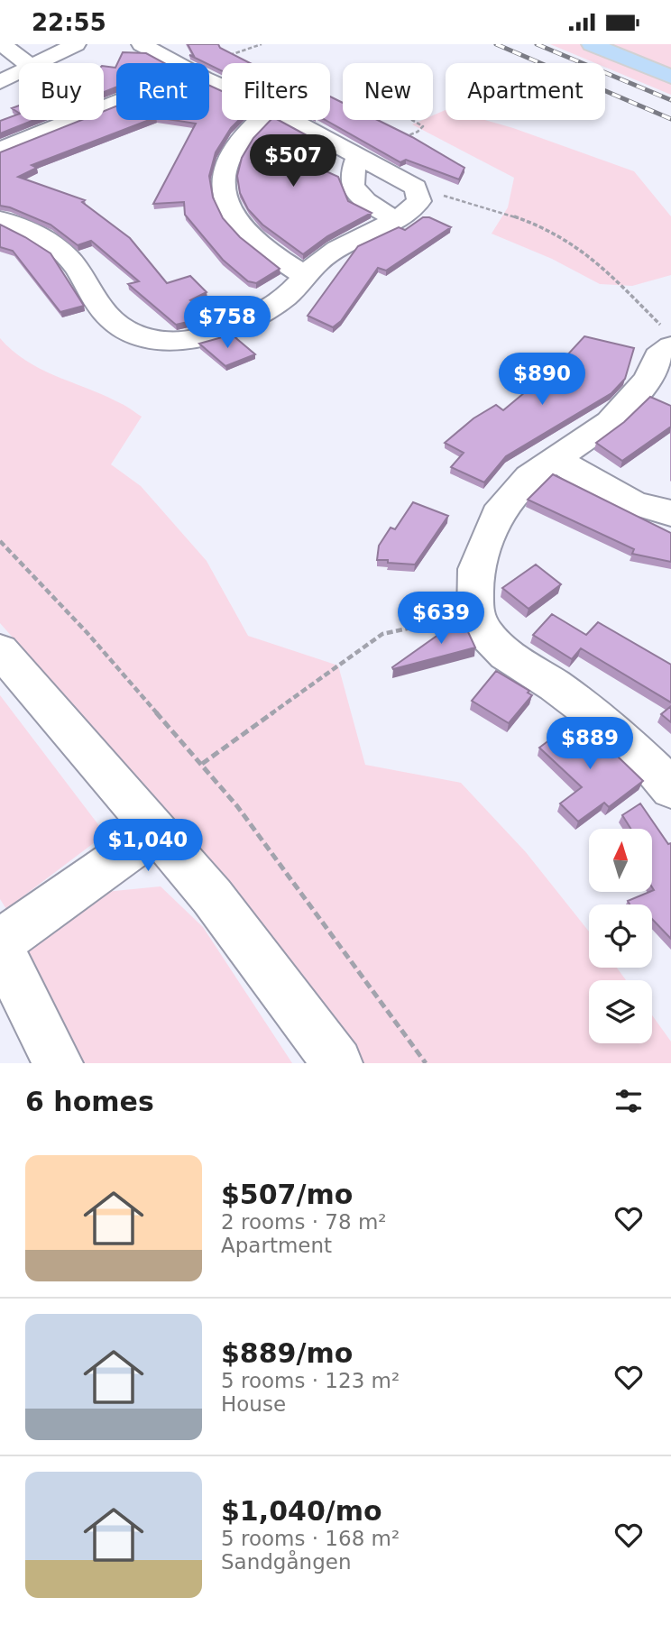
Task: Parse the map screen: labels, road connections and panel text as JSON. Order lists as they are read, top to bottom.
{
  "north": "top",
  "page": {
    "status": "22:55",
    "chip": [
      "Buy",
      "Rent",
      "Filters",
      "New",
      "Apartment"
    ],
    "price": [
      "$507",
      "$758",
      "$890",
      "$639",
      "$889",
      "$1,040"
    ],
    "heading": "6 homes",
    "list": [
      {
        "name": "$507/mo",
        "note": "2 rooms · 78 m² · Apartment"
      },
      {
        "name": "$889/mo",
        "note": "5 rooms · 123 m² · House"
      },
      {
        "name": "$1,040/mo",
        "note": "5 rooms · 168 m² · Sandgången"
      }
    ]
  }
}
